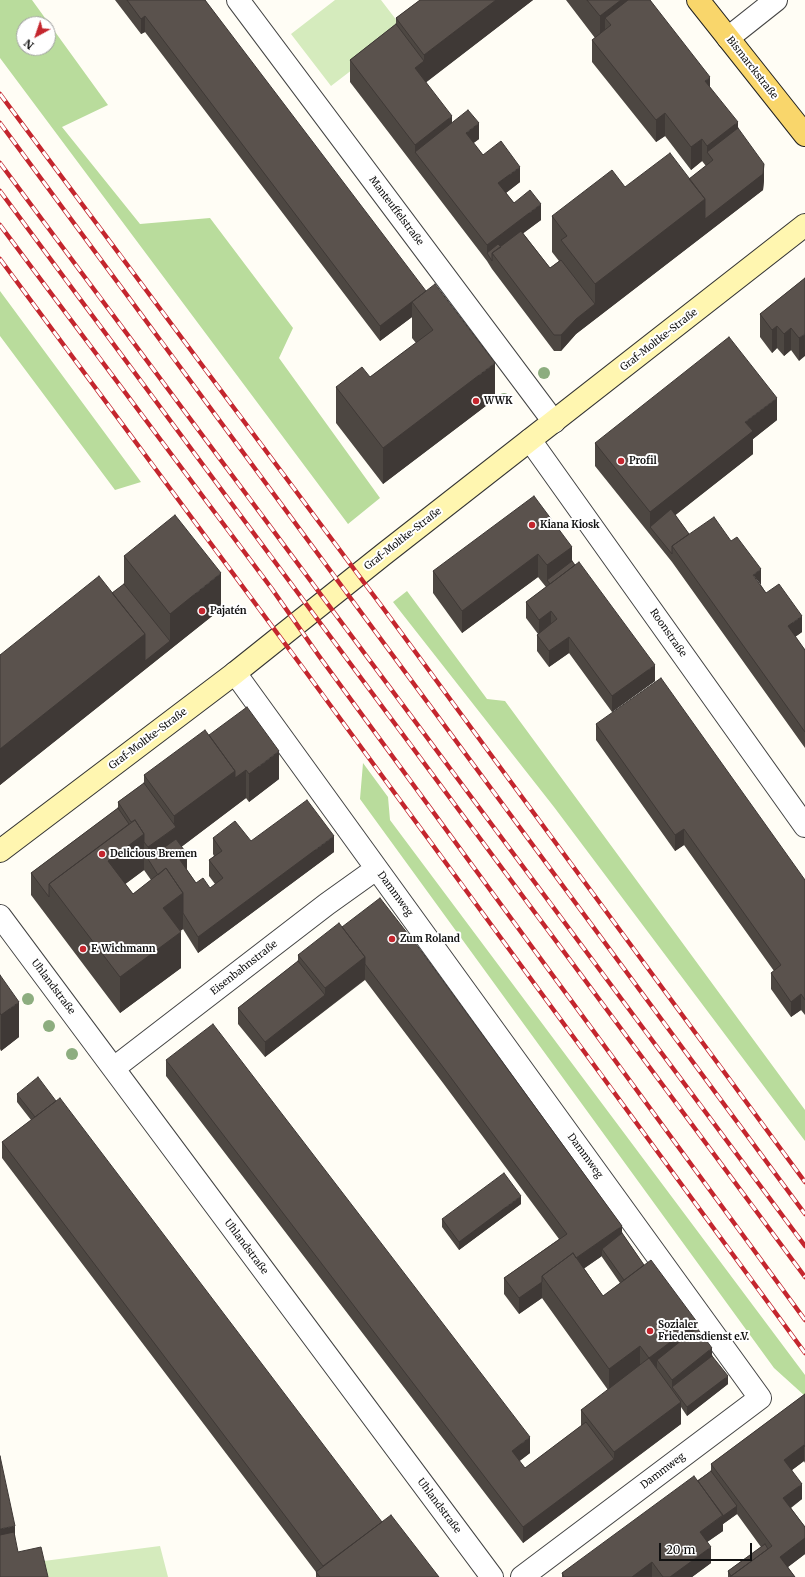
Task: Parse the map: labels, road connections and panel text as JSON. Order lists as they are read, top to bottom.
{
  "streets": {
    "main road": ["Bismarckstraße", "Graf-Moltke-Straße"],
    "street": [
      "Manteuffelstraße",
      "Roonstraße",
      "Dammweg",
      "Eisenbahnstraße",
      "Uhlandstraße"
    ]
  },
  "crossings": [
    ["Manteuffelstraße", "Graf-Moltke-Straße"],
    ["Graf-Moltke-Straße", "Roonstraße"],
    ["Graf-Moltke-Straße", "Dammweg"],
    ["Dammweg", "Eisenbahnstraße"],
    ["Eisenbahnstraße", "Uhlandstraße"]
  ],
  "places": [
    "WWK",
    "Profil",
    "Kiana Kiosk",
    "Pajatén",
    "Delicious Bremen",
    "Zum Roland",
    "F. Wichmann",
    "Sozialer Friedensdienst e.V."
  ],
  "scale_bar": "20 m",
  "north": "bottom left"
}
